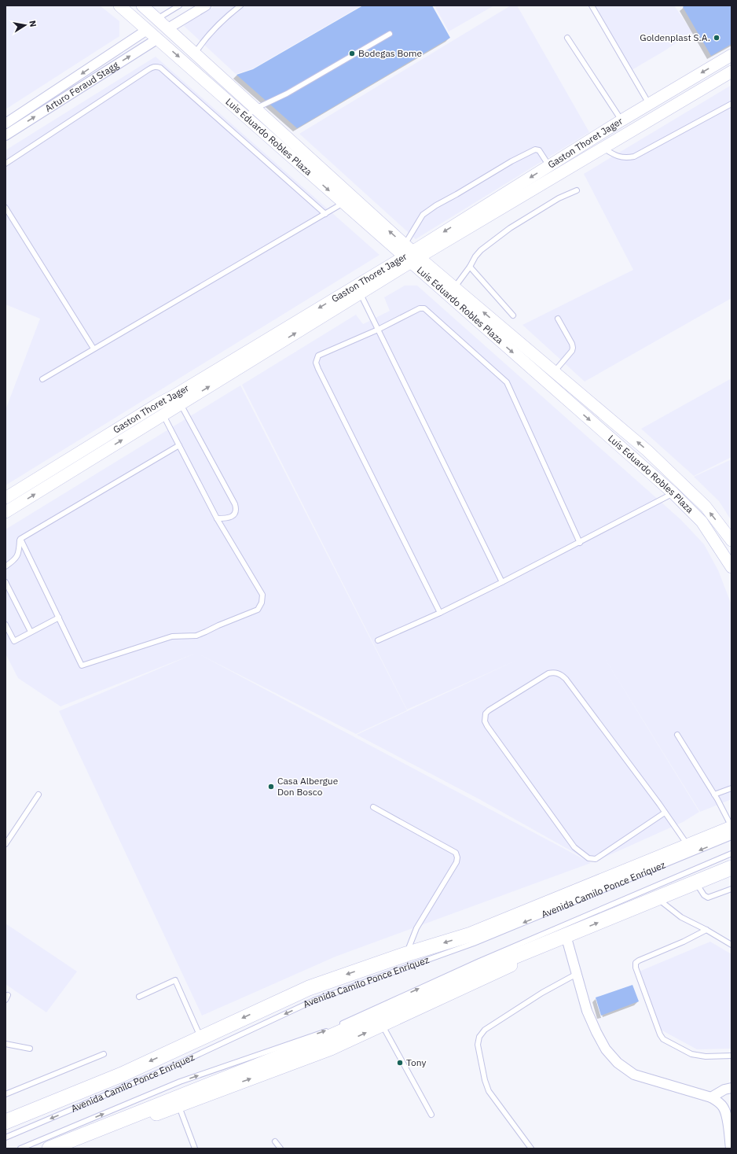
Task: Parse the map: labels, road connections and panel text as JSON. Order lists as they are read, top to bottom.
{
  "streets": {
    "main road": ["Avenida Camilo Ponce Enríquez"],
    "street": ["Arturo Feraud Stagg", "Luis Eduardo Robles Plaza", "Gaston Thoret Jager"]
  },
  "crossings": [
    ["Arturo Feraud Stagg", "Luis Eduardo Robles Plaza"],
    ["Luis Eduardo Robles Plaza", "Gaston Thoret Jager"]
  ],
  "places": [
    "Goldenplast S.A.",
    "Bodegas Bome",
    "Casa Albergue Don Bosco",
    "Tony"
  ],
  "north": "right"
}
